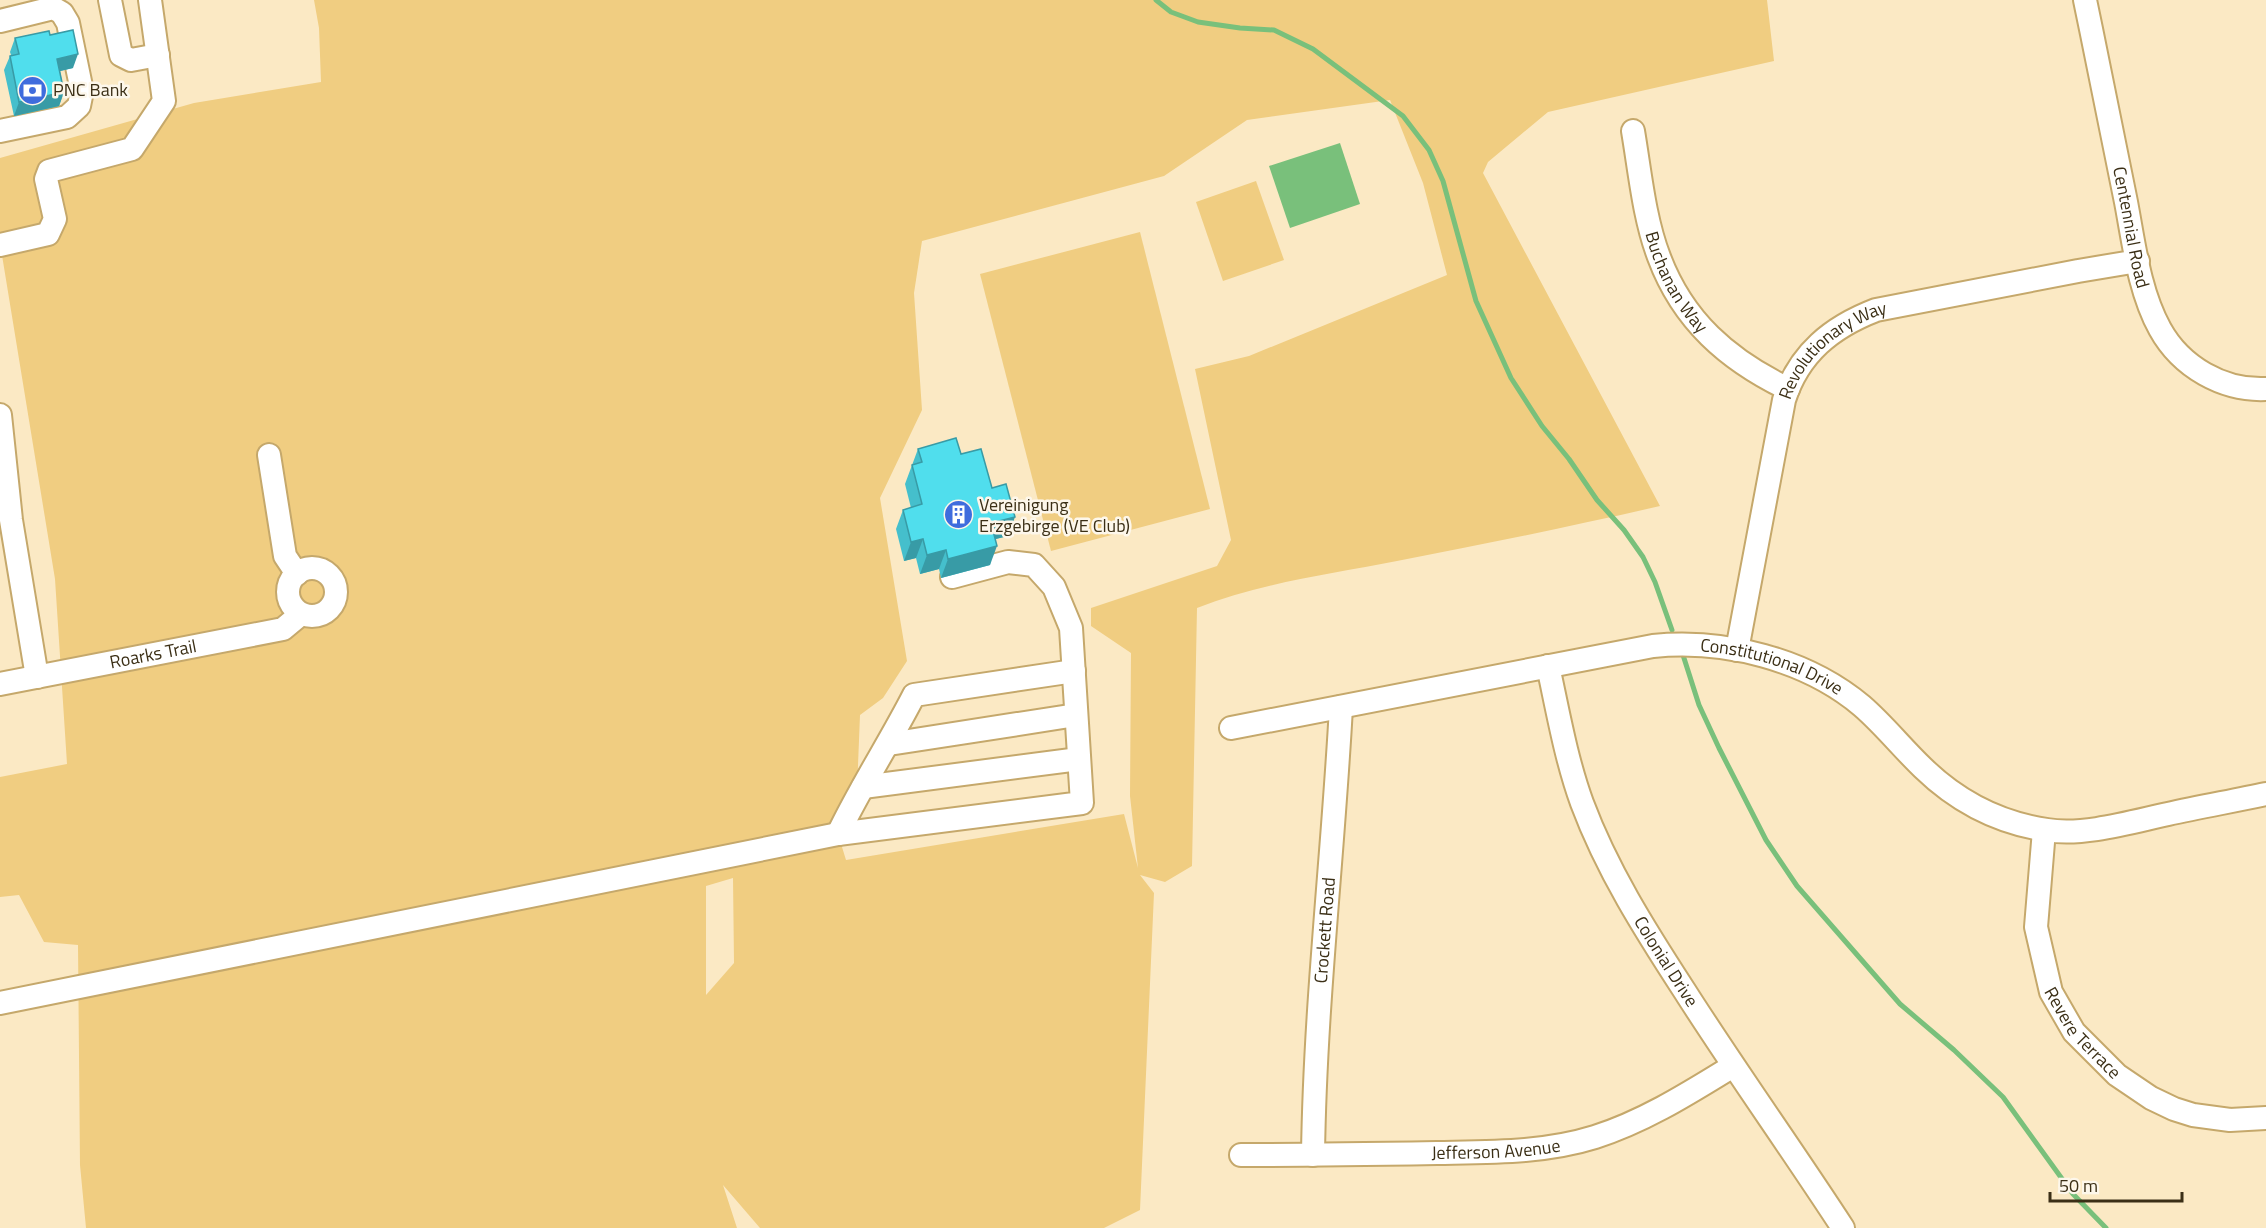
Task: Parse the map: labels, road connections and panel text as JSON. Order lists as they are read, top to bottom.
{
  "streets": {
    "street": [
      "Centennial Road",
      "Buchanan Way",
      "Revolutionary Way",
      "Roarks Trail",
      "Constitutional Drive",
      "Crockett Road",
      "Colonial Drive",
      "Revere Terrace",
      "Jefferson Avenue"
    ]
  },
  "crossings": [
    ["Centennial Road", "Revolutionary Way"],
    ["Buchanan Way", "Revolutionary Way"],
    ["Revolutionary Way", "Constitutional Drive"],
    ["Constitutional Drive", "Crockett Road"],
    ["Constitutional Drive", "Colonial Drive"],
    ["Constitutional Drive", "Revere Terrace"],
    ["Crockett Road", "Jefferson Avenue"],
    ["Colonial Drive", "Jefferson Avenue"]
  ],
  "places": {
    "bank": ["PNC Bank"],
    "building": ["Vereinigung Erzgebirge (VE Club)"]
  },
  "scale_bar": "50 m"
}
